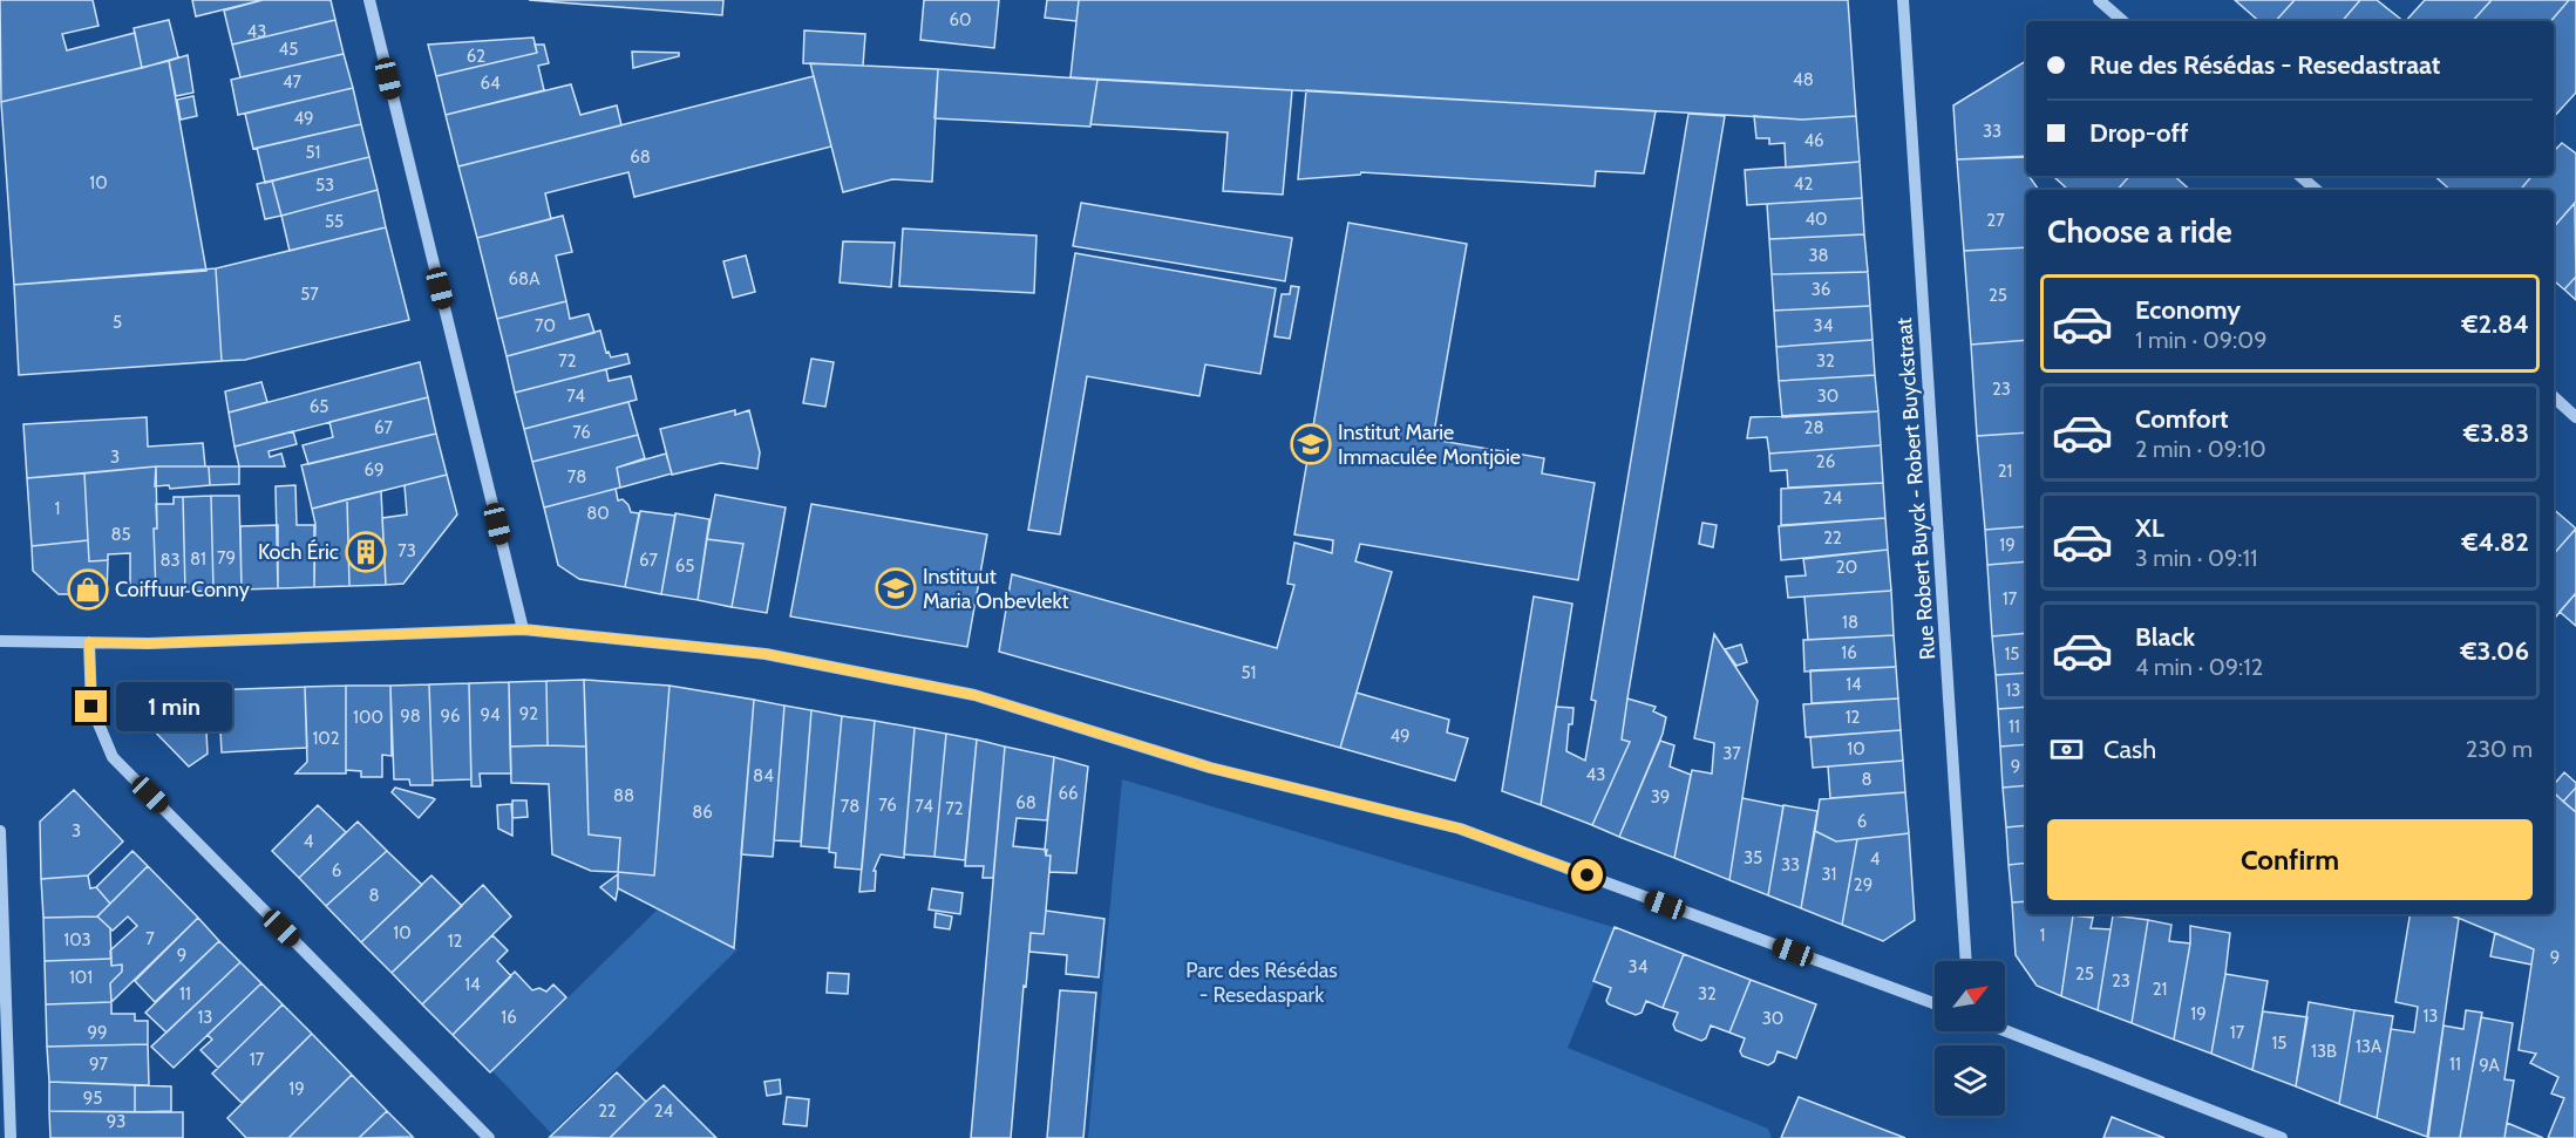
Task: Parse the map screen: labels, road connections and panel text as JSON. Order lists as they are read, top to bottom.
{
  "streets": {
    "street": ["Rue Robert Buyck - Robert Buyckstraat"]
  },
  "parks": ["Parc des Résédas - Resedaspark"],
  "places": {
    "school or university": ["Institut Marie Immaculée Montjoie", "Instituut Maria Onbevlekt"],
    "building": ["Koch Éric"],
    "shop": ["Coiffuur Conny"]
  },
  "house_numbers": [
    "60",
    "43",
    "45",
    "62",
    "48",
    "47",
    "64",
    "49",
    "33",
    "46",
    "51",
    "68",
    "10",
    "42",
    "53",
    "40",
    "27",
    "55",
    "38",
    "68A",
    "36",
    "57",
    "25",
    "5",
    "70",
    "34",
    "72",
    "32",
    "23",
    "74",
    "30",
    "65",
    "67",
    "28",
    "76",
    "3",
    "26",
    "69",
    "21",
    "78",
    "24",
    "1",
    "80",
    "85",
    "22",
    "19",
    "73",
    "79",
    "81",
    "83",
    "67",
    "65",
    "20",
    "17",
    "18",
    "16",
    "15",
    "51",
    "14",
    "13",
    "92",
    "94",
    "98",
    "96",
    "100",
    "12",
    "11",
    "49",
    "102",
    "10",
    "37",
    "9",
    "43",
    "84",
    "8",
    "66",
    "88",
    "39",
    "68",
    "76",
    "78",
    "74",
    "72",
    "86",
    "6",
    "3",
    "4",
    "35",
    "4",
    "33",
    "6",
    "31",
    "29",
    "8",
    "10",
    "1",
    "7",
    "103",
    "12",
    "9",
    "9",
    "34",
    "25",
    "101",
    "23",
    "14",
    "21",
    "11",
    "32",
    "19",
    "13",
    "13",
    "16",
    "30",
    "99",
    "17",
    "15",
    "13A",
    "13B",
    "17",
    "97",
    "11",
    "9A",
    "19",
    "95",
    "22",
    "24",
    "93"
  ],
  "north": "top right",
  "page": {
    "banner": ["Rue des Résédas - Resedastraat", "Drop-off"],
    "heading": "Choose a ride",
    "list": [
      {
        "name": "Economy",
        "note": "1 min · 09:09",
        "value": "€2.84"
      },
      {
        "name": "Comfort",
        "note": "2 min · 09:10",
        "value": "€3.83"
      },
      {
        "name": "XL",
        "note": "3 min · 09:11",
        "value": "€4.82"
      },
      {
        "name": "Black",
        "note": "4 min · 09:12",
        "value": "€3.06"
      }
    ],
    "bubble": "1 min",
    "pay": ["Cash", "230 m"],
    "buttons": "Confirm"
  }
}
